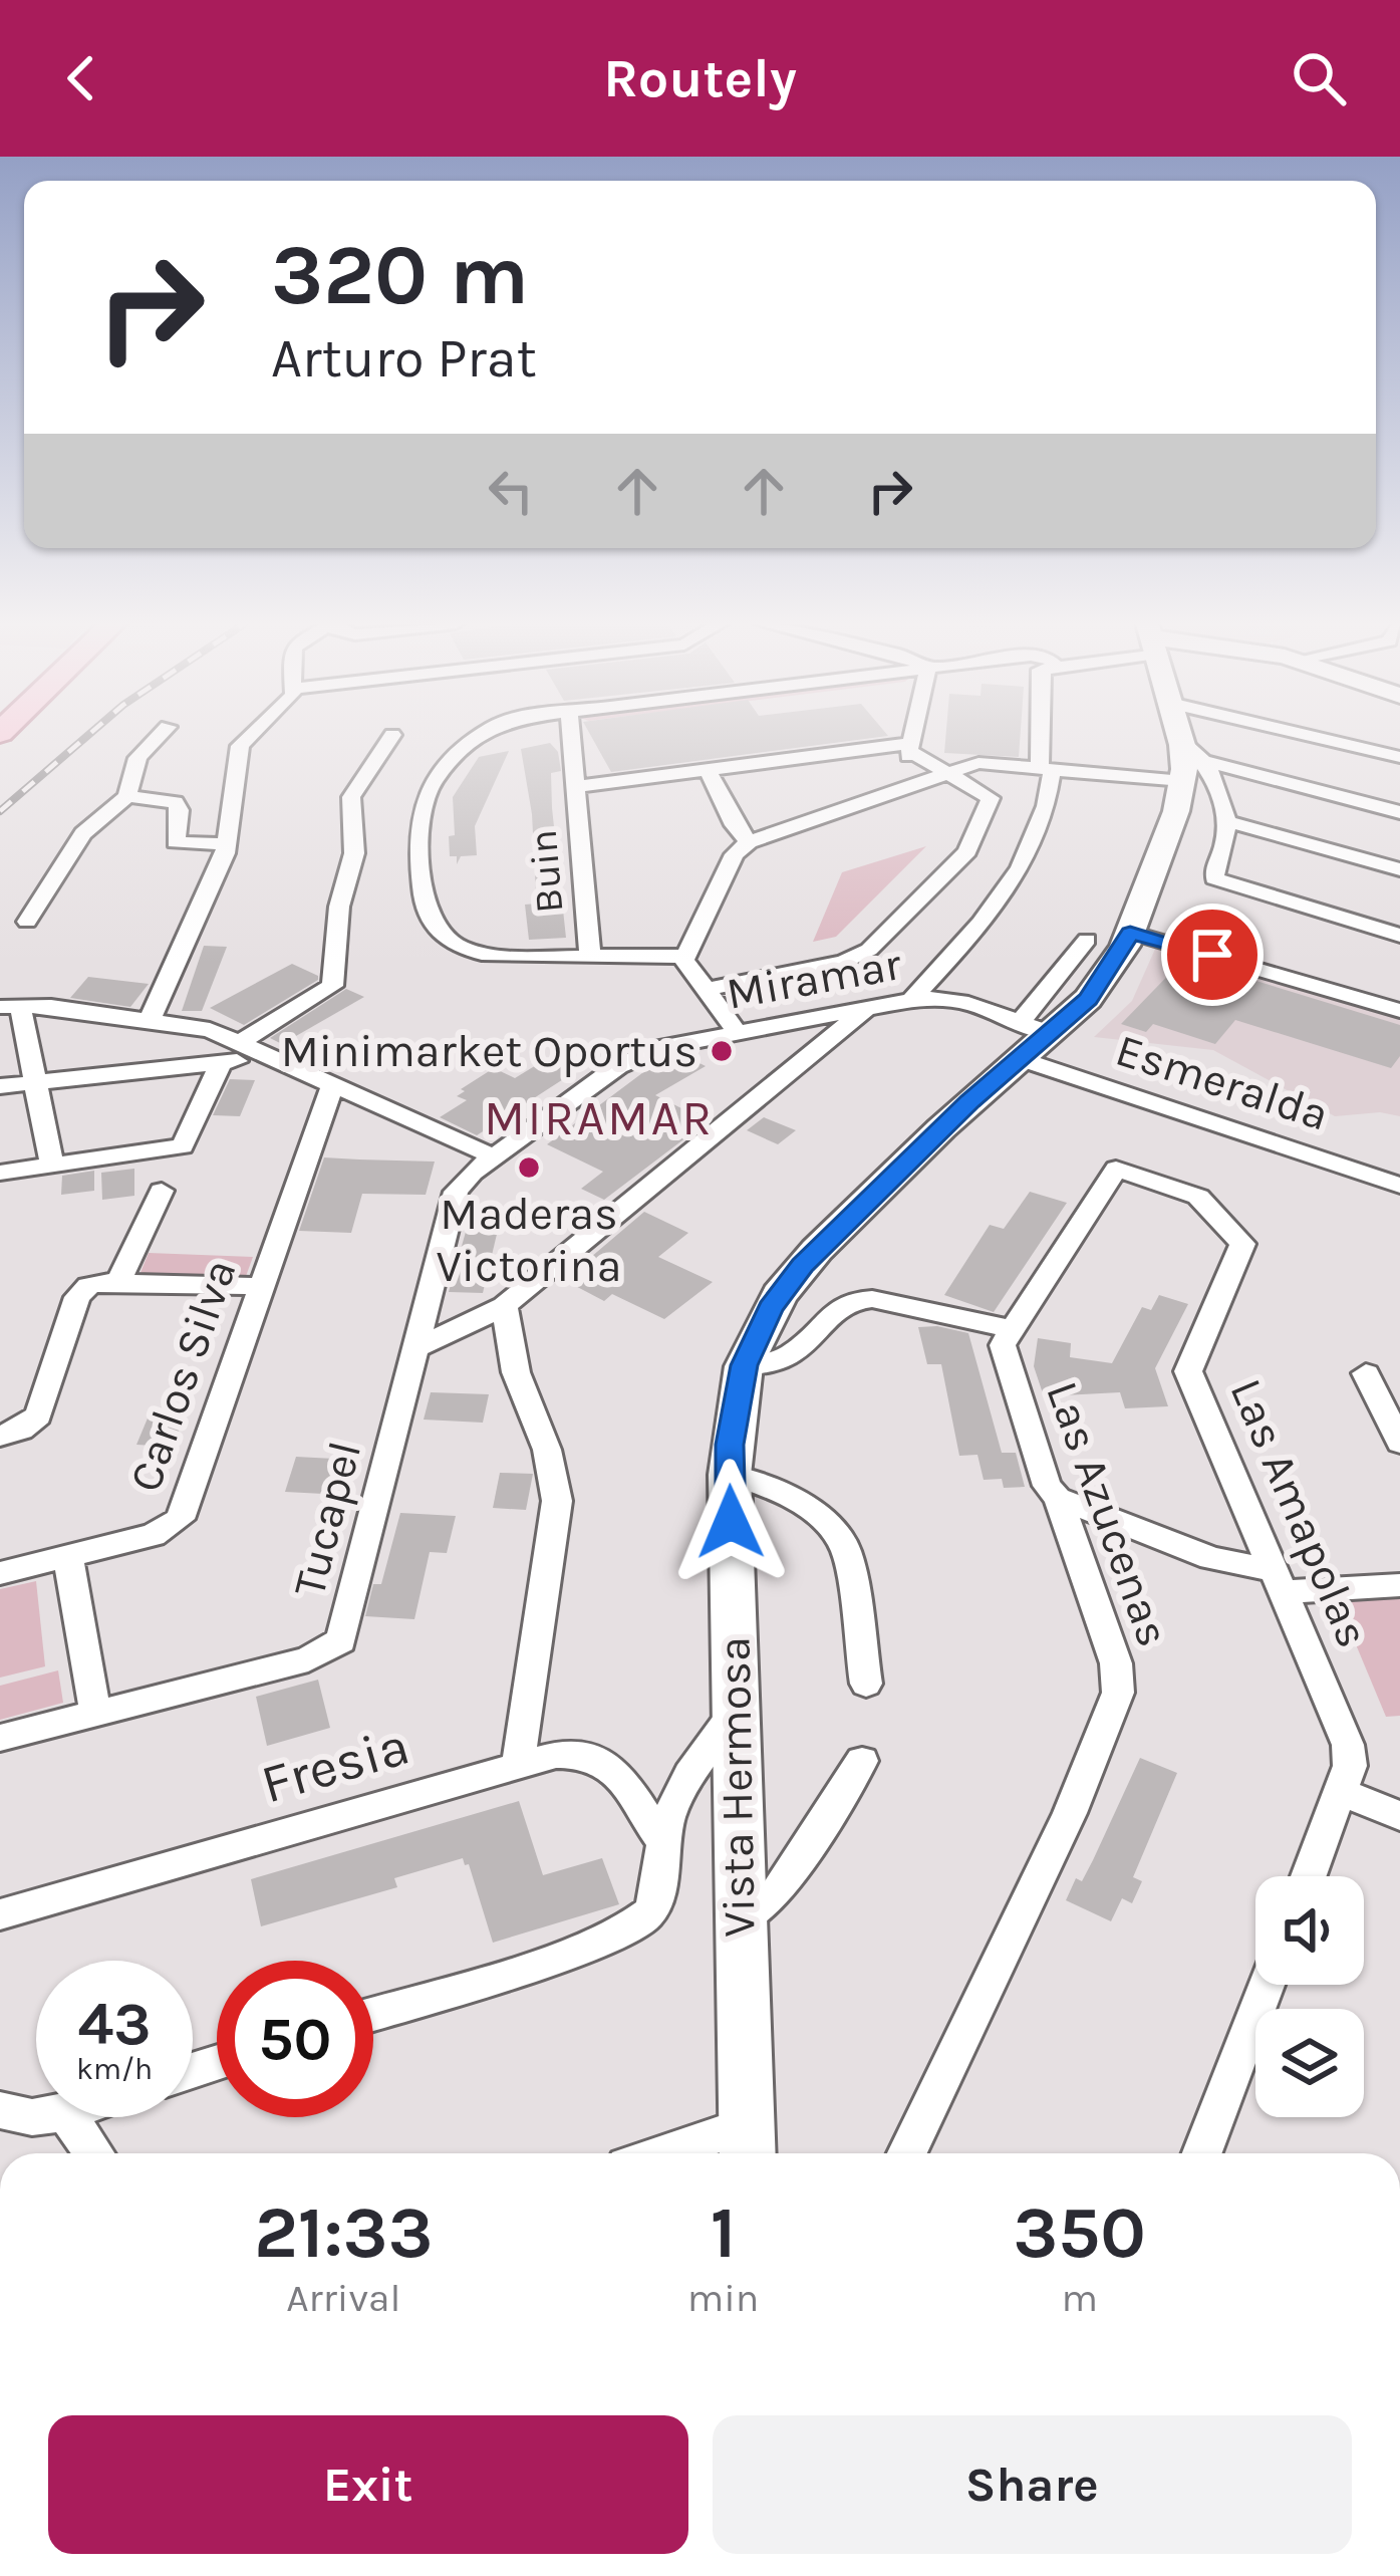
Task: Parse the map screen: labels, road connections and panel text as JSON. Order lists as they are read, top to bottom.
{
  "streets": {
    "main road": ["Vista Hermosa"],
    "street": [
      "Buin",
      "Miramar",
      "Esmeralda",
      "Carlos Silva",
      "Las Amapolas",
      "Las Azucenas",
      "Tucapel",
      "Fresia"
    ]
  },
  "crossings": [
    ["Miramar", "Esmeralda"],
    ["Miramar", "Tucapel"],
    ["Miramar", "Vista Hermosa"],
    ["Esmeralda", "Vista Hermosa"],
    ["Las Amapolas", "Las Azucenas"]
  ],
  "districts": ["MIRAMAR"],
  "places": ["Minimarket Oportus", "Maderas Victorina"],
  "page": {
    "header": "Routely",
    "turn": ["320 m", "Arturo Prat"],
    "speed": "43 km/h",
    "limit": "50",
    "eta": [
      "21:33",
      "Arrival",
      "1",
      "min",
      "350",
      "m"
    ],
    "buttons": ["Exit", "Share"]
  }
}
